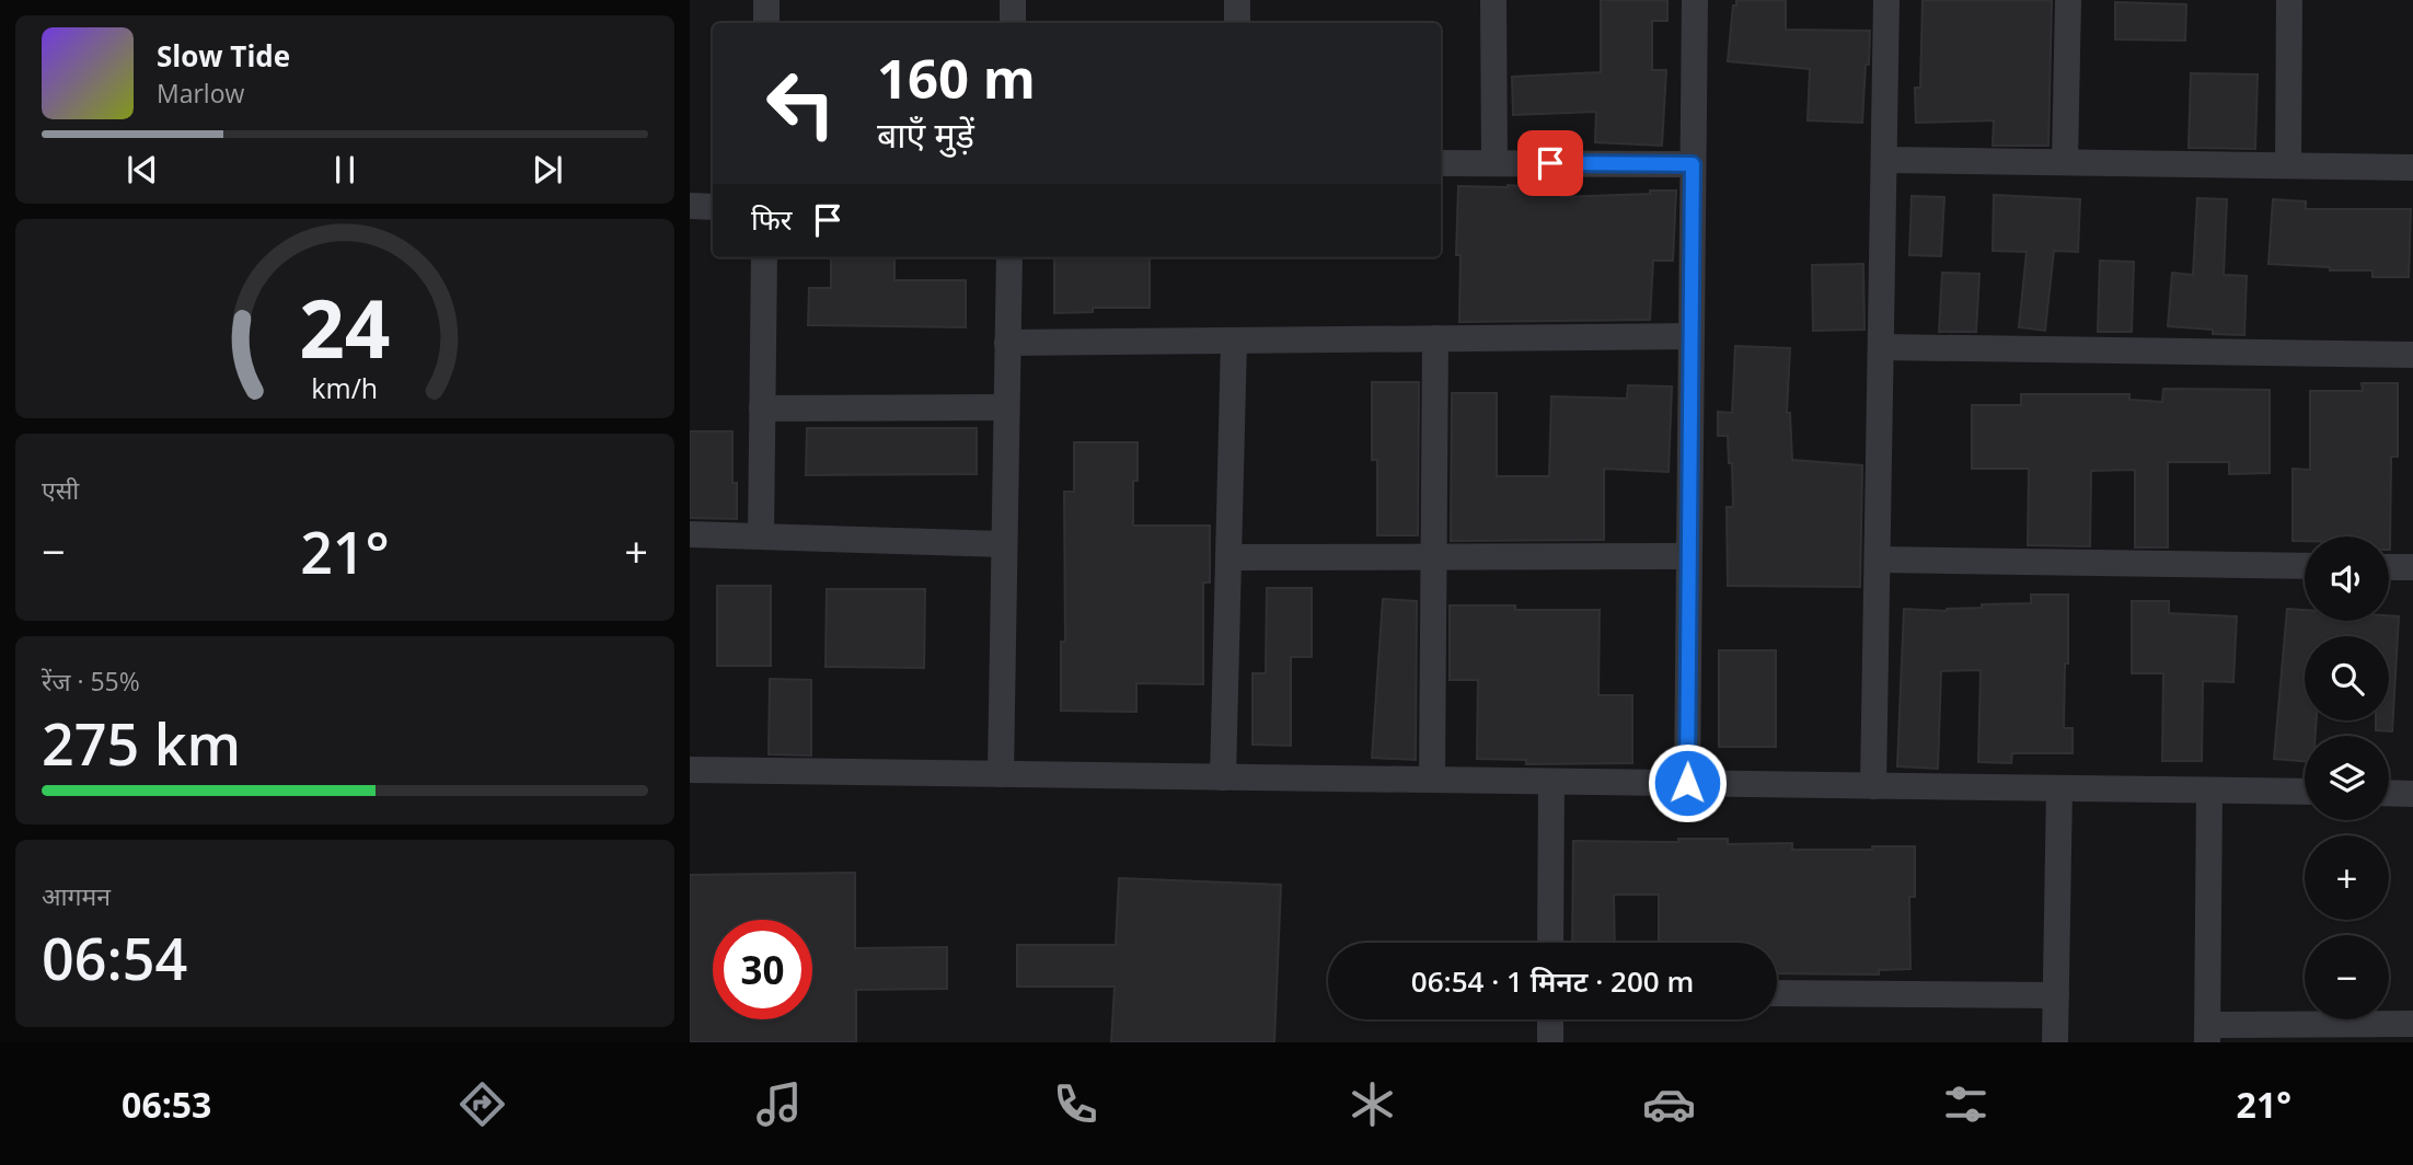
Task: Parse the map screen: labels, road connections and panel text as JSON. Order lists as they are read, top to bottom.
{
  "page": {
    "turn": ["160 m", "बाएँ मुड़ें"],
    "song": ["Slow Tide", "Marlow"],
    "then": "फिर",
    "tile": [
      "एसी",
      ["रेंज · 55%", "275 km"],
      ["आगमन", "06:54"]
    ],
    "heat": ["−", "21°", "+"],
    "map_buttons": ["+", "−"],
    "limit": "30",
    "trip": "06:54 · 1 मिनट · 200 m",
    "tabs": ["06:53", "21°"],
    "gauge": ["24", "km/h"]
  }
}
